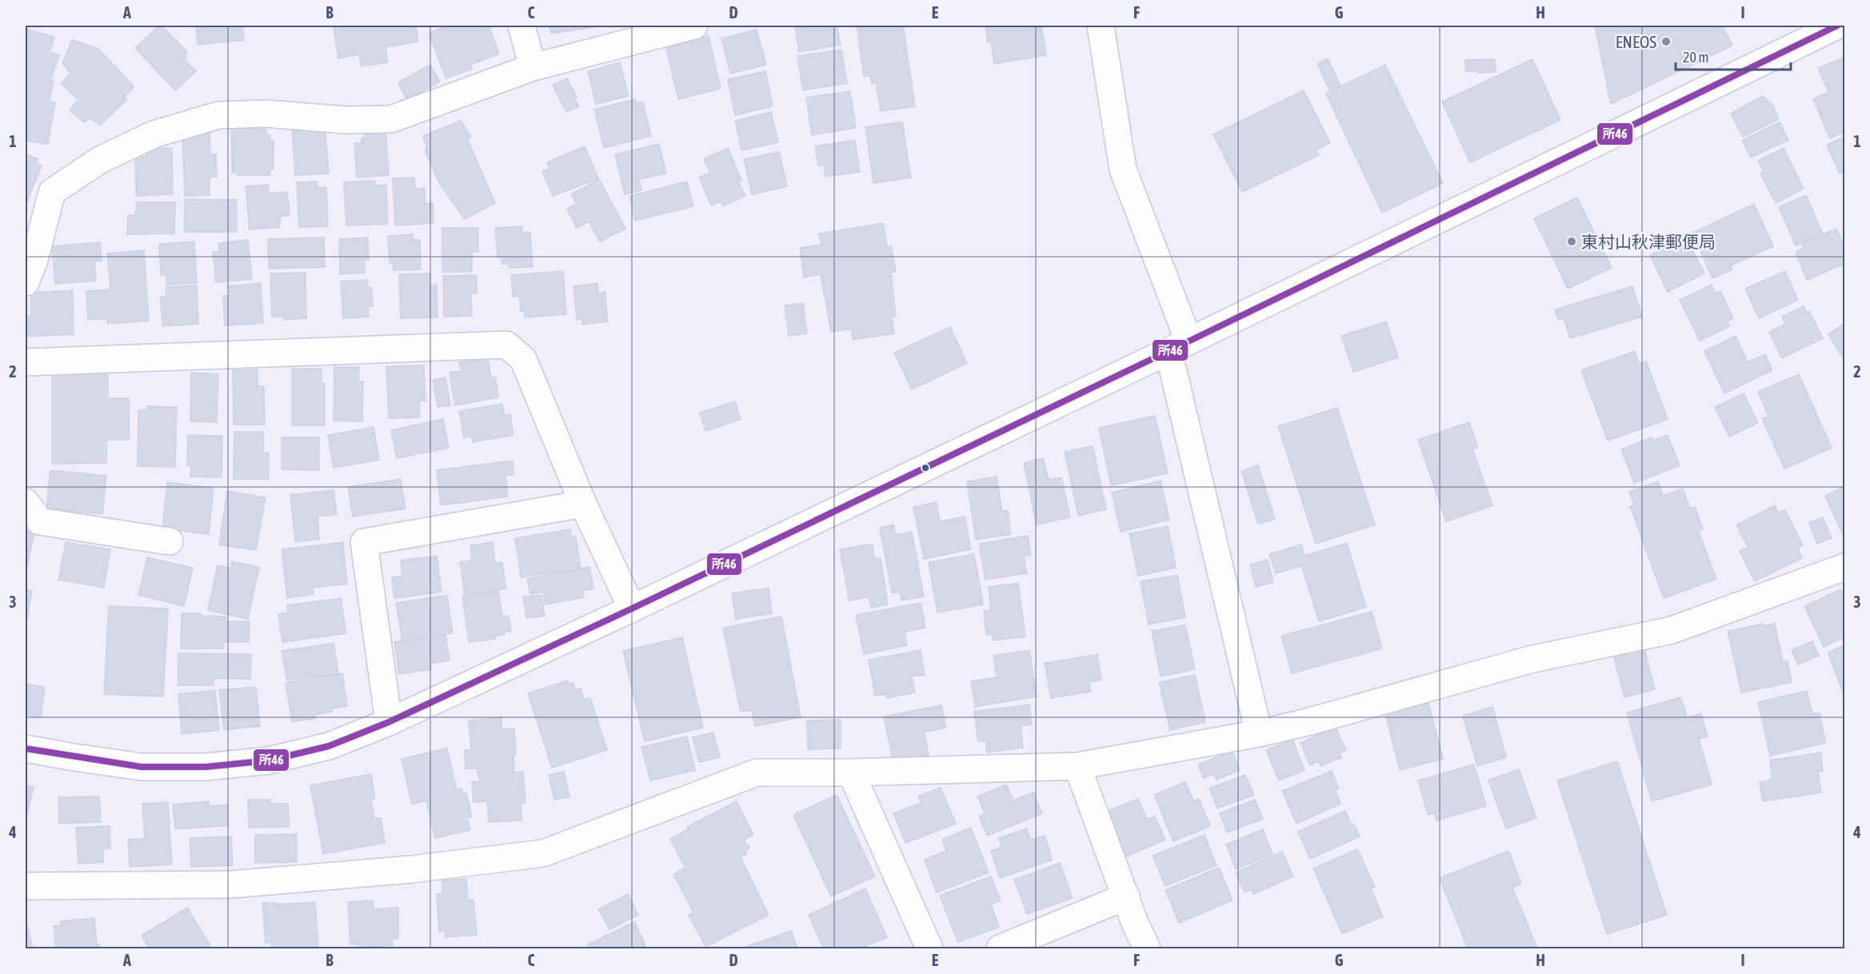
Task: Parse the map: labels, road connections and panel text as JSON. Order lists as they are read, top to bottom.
{
  "places": ["ENEOS", "東村山秋津郵便局"],
  "lines": ["transit line 所46"],
  "scale_bar": "20 m",
  "grid": {
    "columns": [
      "A",
      "B",
      "C",
      "D",
      "E",
      "F",
      "G",
      "H",
      "I"
    ],
    "rows": [
      "1",
      "2",
      "3",
      "4"
    ]
  }
}
